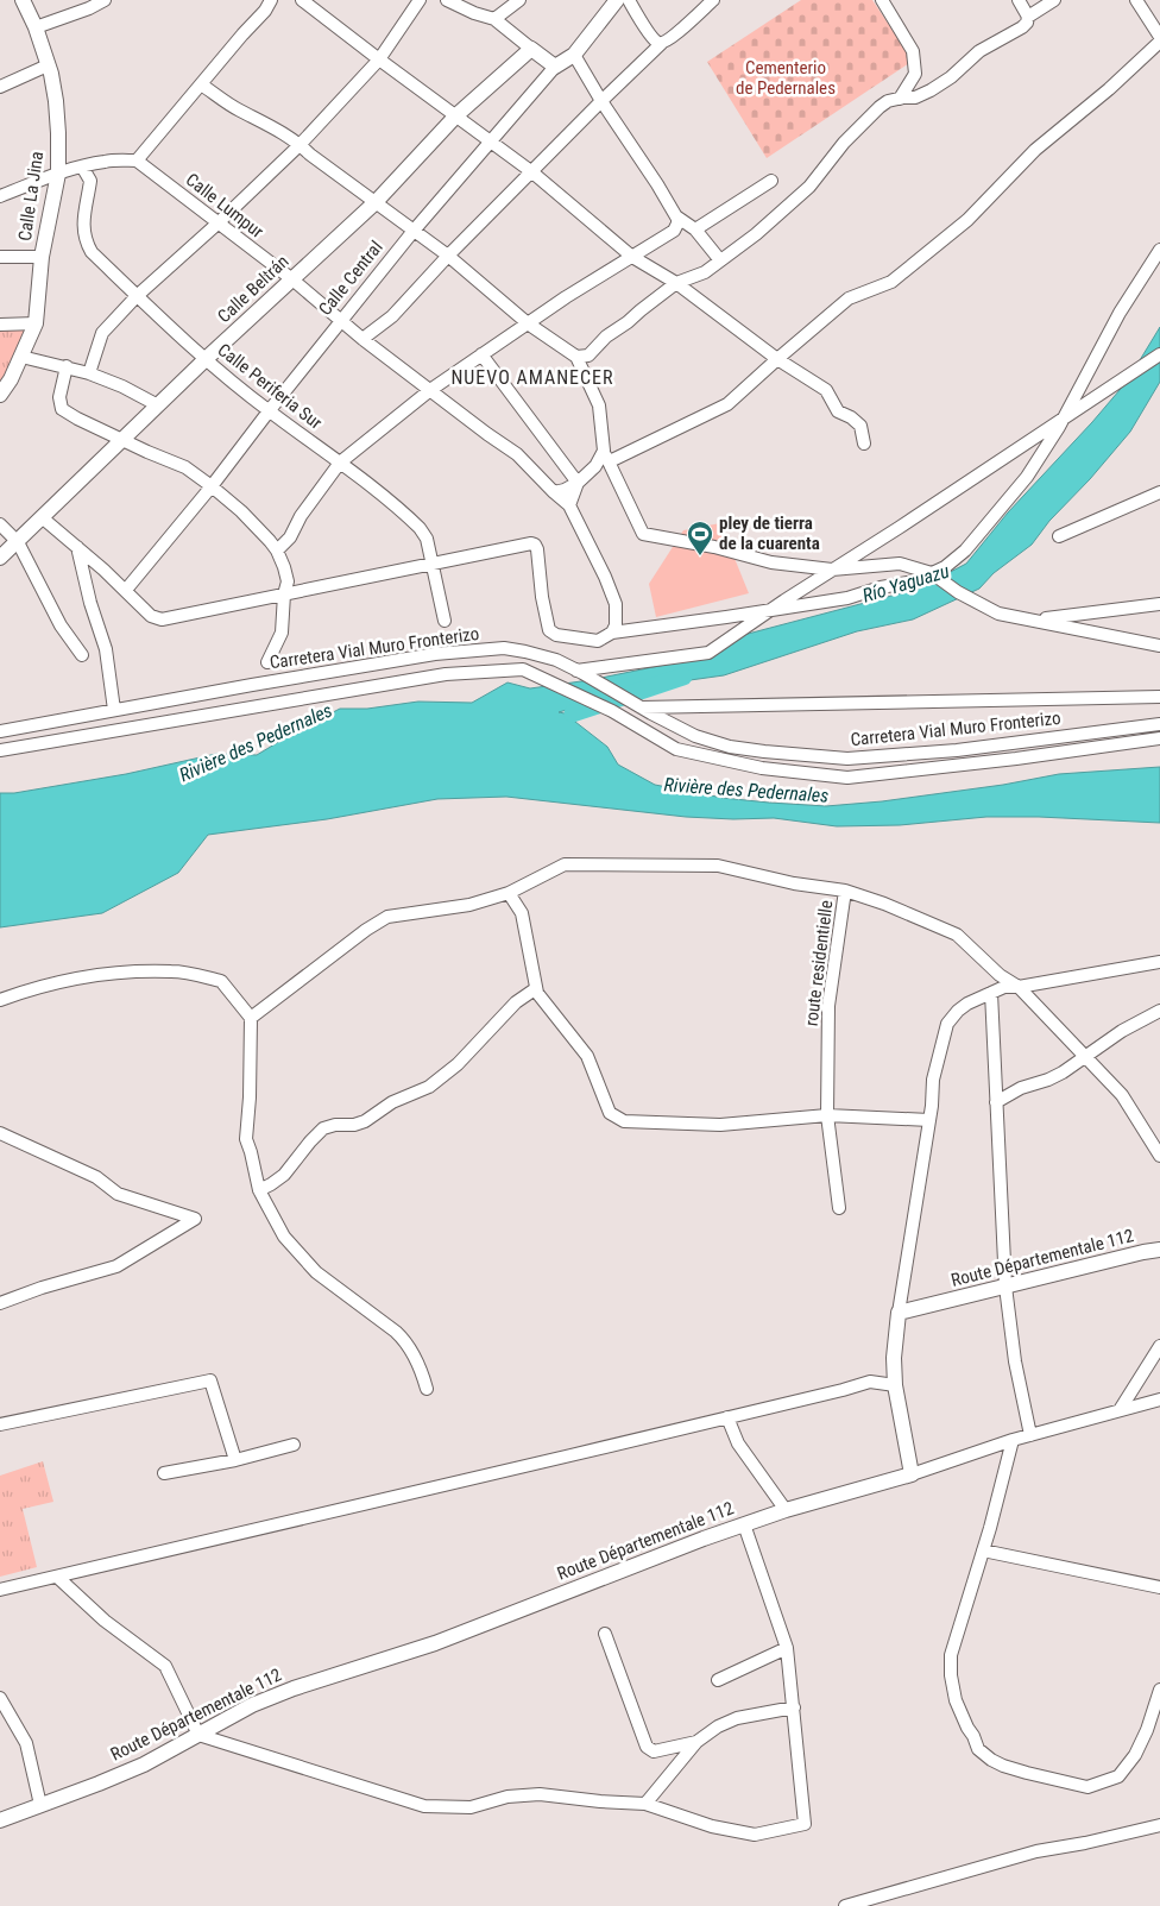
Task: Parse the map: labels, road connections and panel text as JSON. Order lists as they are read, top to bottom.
{
  "streets": {
    "main road": [
      "Calle La Jina",
      "Calle Central",
      "Calle Beltrán",
      "Route Départementale 112"
    ],
    "street": [
      "Calle Lumpur",
      "Calle Periferia Sur",
      "Carretera Vial Muro Fronterizo",
      "route residentielle"
    ]
  },
  "crossings": [
    ["Calle Lumpur", "Calle Central"],
    ["Calle Lumpur", "Calle Beltrán"],
    ["Calle Central", "Calle Periferia Sur"],
    ["Calle Beltrán", "Calle Periferia Sur"]
  ],
  "districts": ["NUEVO AMANECER"],
  "water": ["Río Yaguazu", "Rivière des Pedernales"],
  "parks": ["Cementerio de Pedernales"],
  "places": {
    "sports": ["pley de tierra de la cuarenta"]
  }
}
